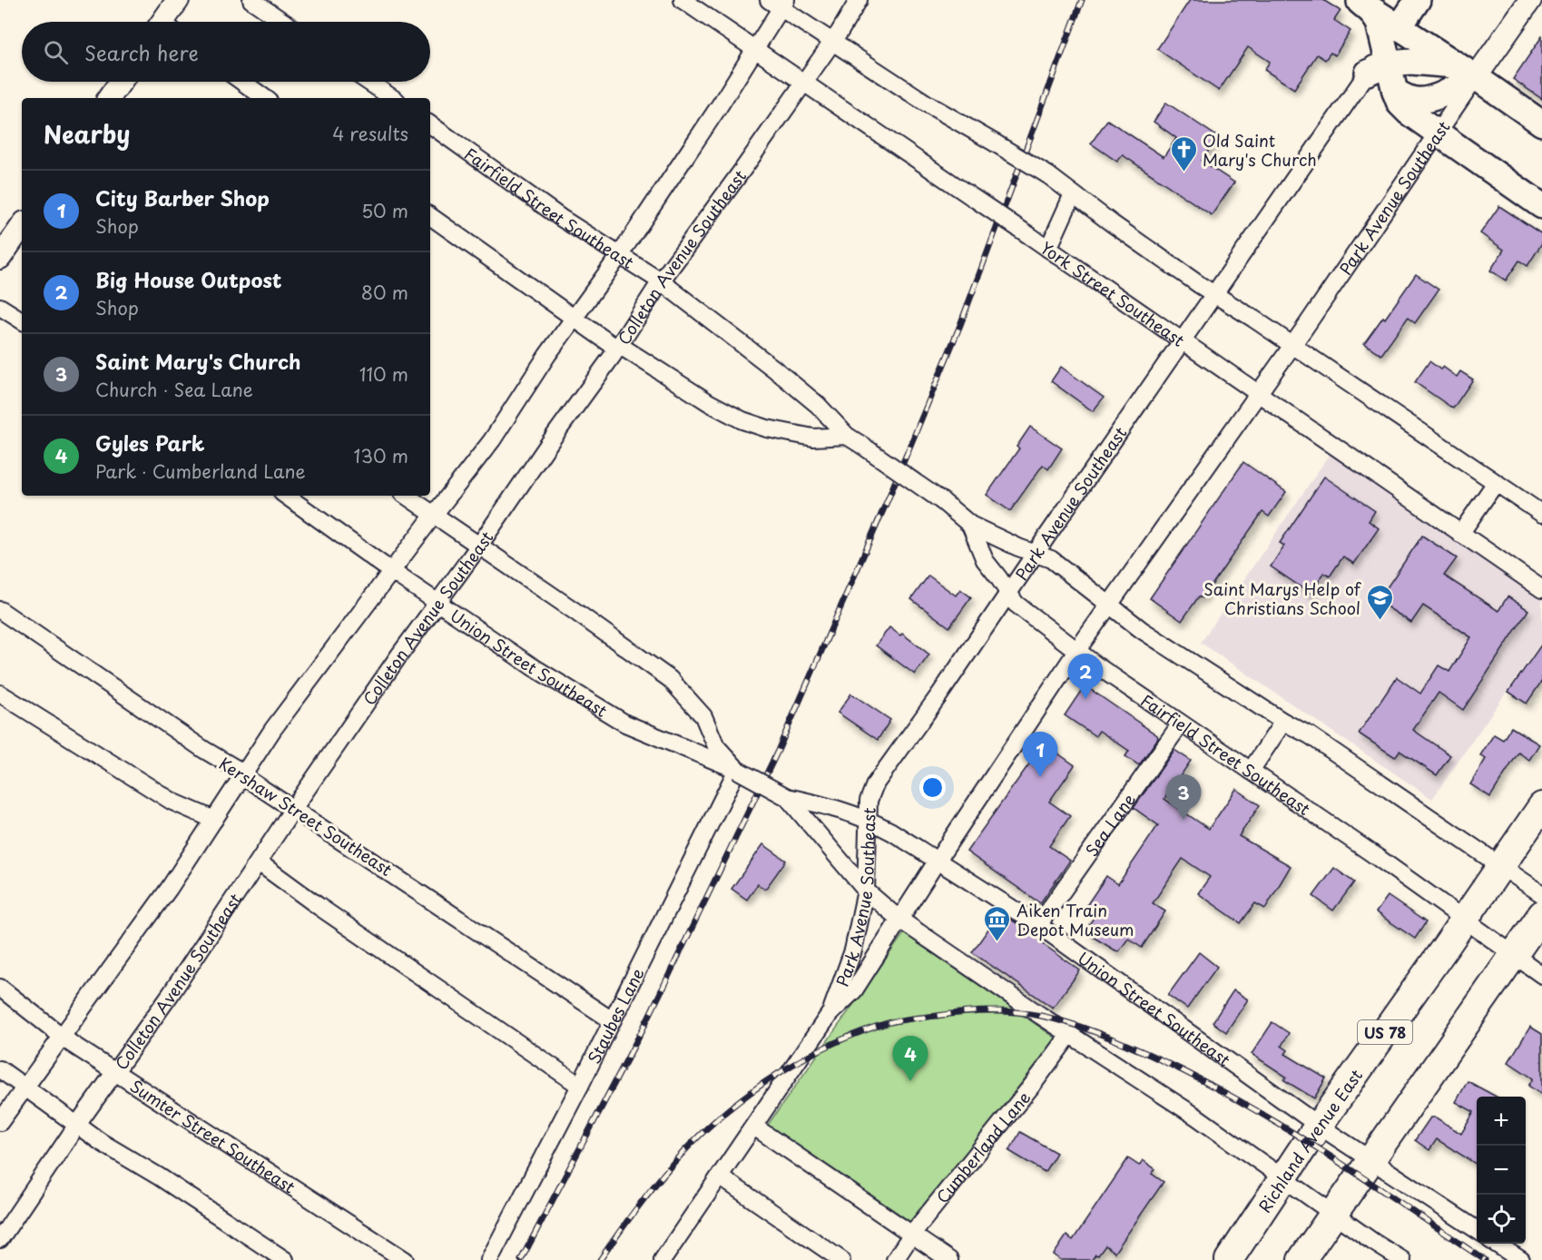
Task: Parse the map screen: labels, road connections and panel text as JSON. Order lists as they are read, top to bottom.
{
  "streets": {
    "main road": ["US 78", "Richland Avenue East"],
    "street": [
      "Park Avenue Southeast",
      "Fairfield Street Southeast",
      "Colleton Avenue Southeast",
      "York Street Southeast",
      "Union Street Southeast",
      "Kershaw Street Southeast",
      "Sea Lane",
      "Staubes Lane",
      "Sumter Street Southeast",
      "Cumberland Lane"
    ]
  },
  "crossings": [
    ["Park Avenue Southeast", "Fairfield Street Southeast"],
    ["Park Avenue Southeast", "York Street Southeast"],
    ["Park Avenue Southeast", "Union Street Southeast"],
    ["Fairfield Street Southeast", "Colleton Avenue Southeast"],
    ["Fairfield Street Southeast", "Sea Lane"],
    ["Fairfield Street Southeast", "Richland Avenue East"],
    ["Colleton Avenue Southeast", "York Street Southeast"],
    ["Colleton Avenue Southeast", "Union Street Southeast"],
    ["Colleton Avenue Southeast", "Kershaw Street Southeast"],
    ["Colleton Avenue Southeast", "Sumter Street Southeast"],
    ["Union Street Southeast", "Sea Lane"],
    ["Union Street Southeast", "Staubes Lane"],
    ["Union Street Southeast", "Richland Avenue East"],
    ["Union Street Southeast", "Cumberland Lane"],
    ["Kershaw Street Southeast", "Staubes Lane"]
  ],
  "places": {
    "church": ["Old Saint Mary's Church"],
    "school or university": ["Saint Marys Help of Christians School"],
    "museum": ["Aiken Train Depot Museum"]
  },
  "page": {
    "search": "Search here",
    "heading": ["Nearby", "4 results"],
    "list": [
      {
        "mark": "1",
        "name": "City Barber Shop",
        "note": "Shop",
        "value": "50 m"
      },
      {
        "mark": "2",
        "name": "Big House Outpost",
        "note": "Shop",
        "value": "80 m"
      },
      {
        "mark": "3",
        "name": "Saint Mary's Church",
        "note": "Church · Sea Lane",
        "value": "110 m"
      },
      {
        "mark": "4",
        "name": "Gyles Park",
        "note": "Park · Cumberland Lane",
        "value": "130 m"
      }
    ],
    "pins": [
      "2",
      "1",
      "3",
      "4"
    ],
    "map_buttons": ["+", "−"]
  }
}
